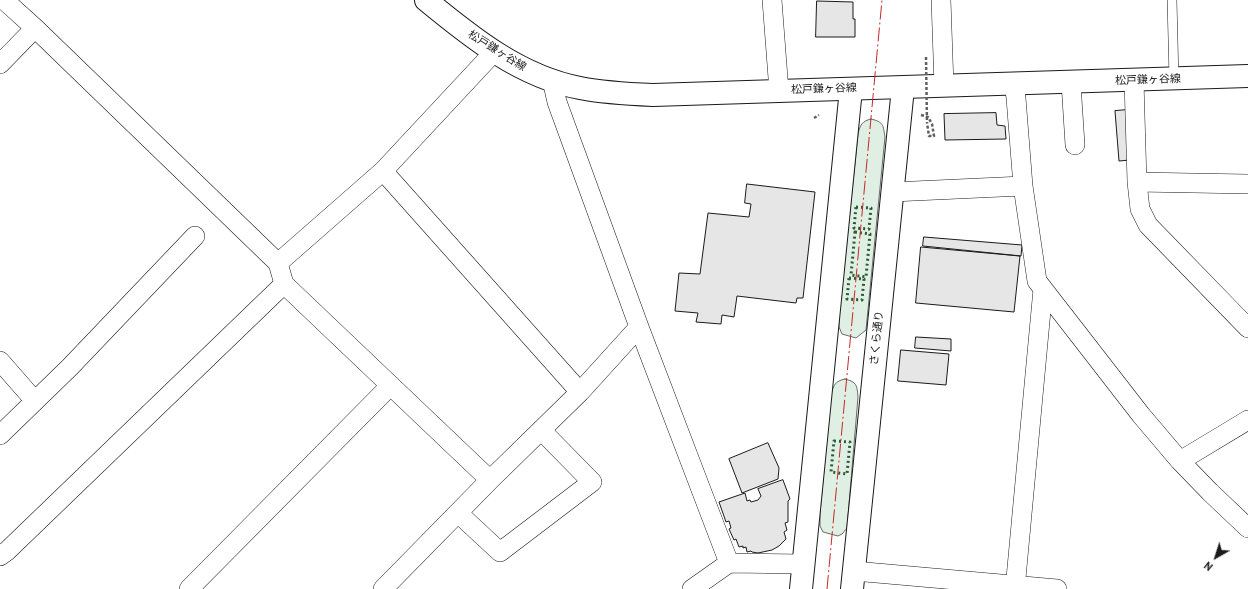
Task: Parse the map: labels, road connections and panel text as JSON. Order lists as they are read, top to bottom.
{
  "streets": {
    "street": ["松戸鎌ヶ谷線", "さくら通り"]
  },
  "crossings": [
    ["松戸鎌ヶ谷線", "さくら通り"]
  ],
  "north": "bottom left"
}
